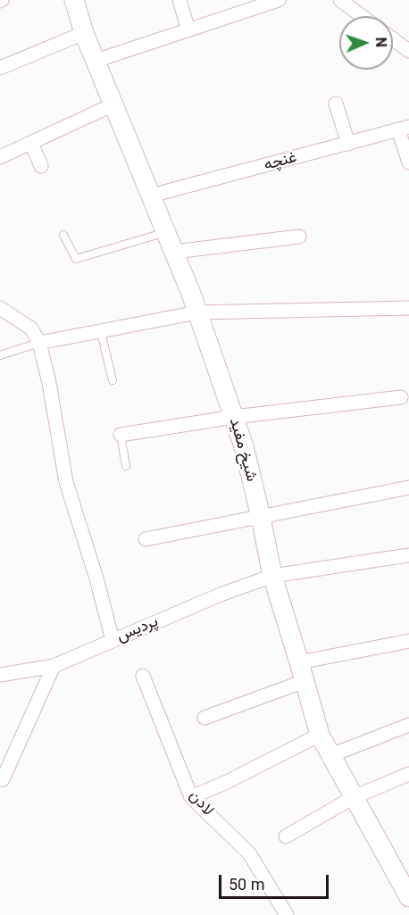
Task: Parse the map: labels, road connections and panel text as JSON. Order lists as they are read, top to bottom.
{
  "streets": {
    "main road": ["شیخ مفید"],
    "street": ["غنچه", "پردیس", "لادن"]
  },
  "crossings": [
    ["غنچه", "شیخ مفید"],
    ["شیخ مفید", "پردیس"]
  ],
  "scale_bar": "50 m",
  "north": "right"
}
